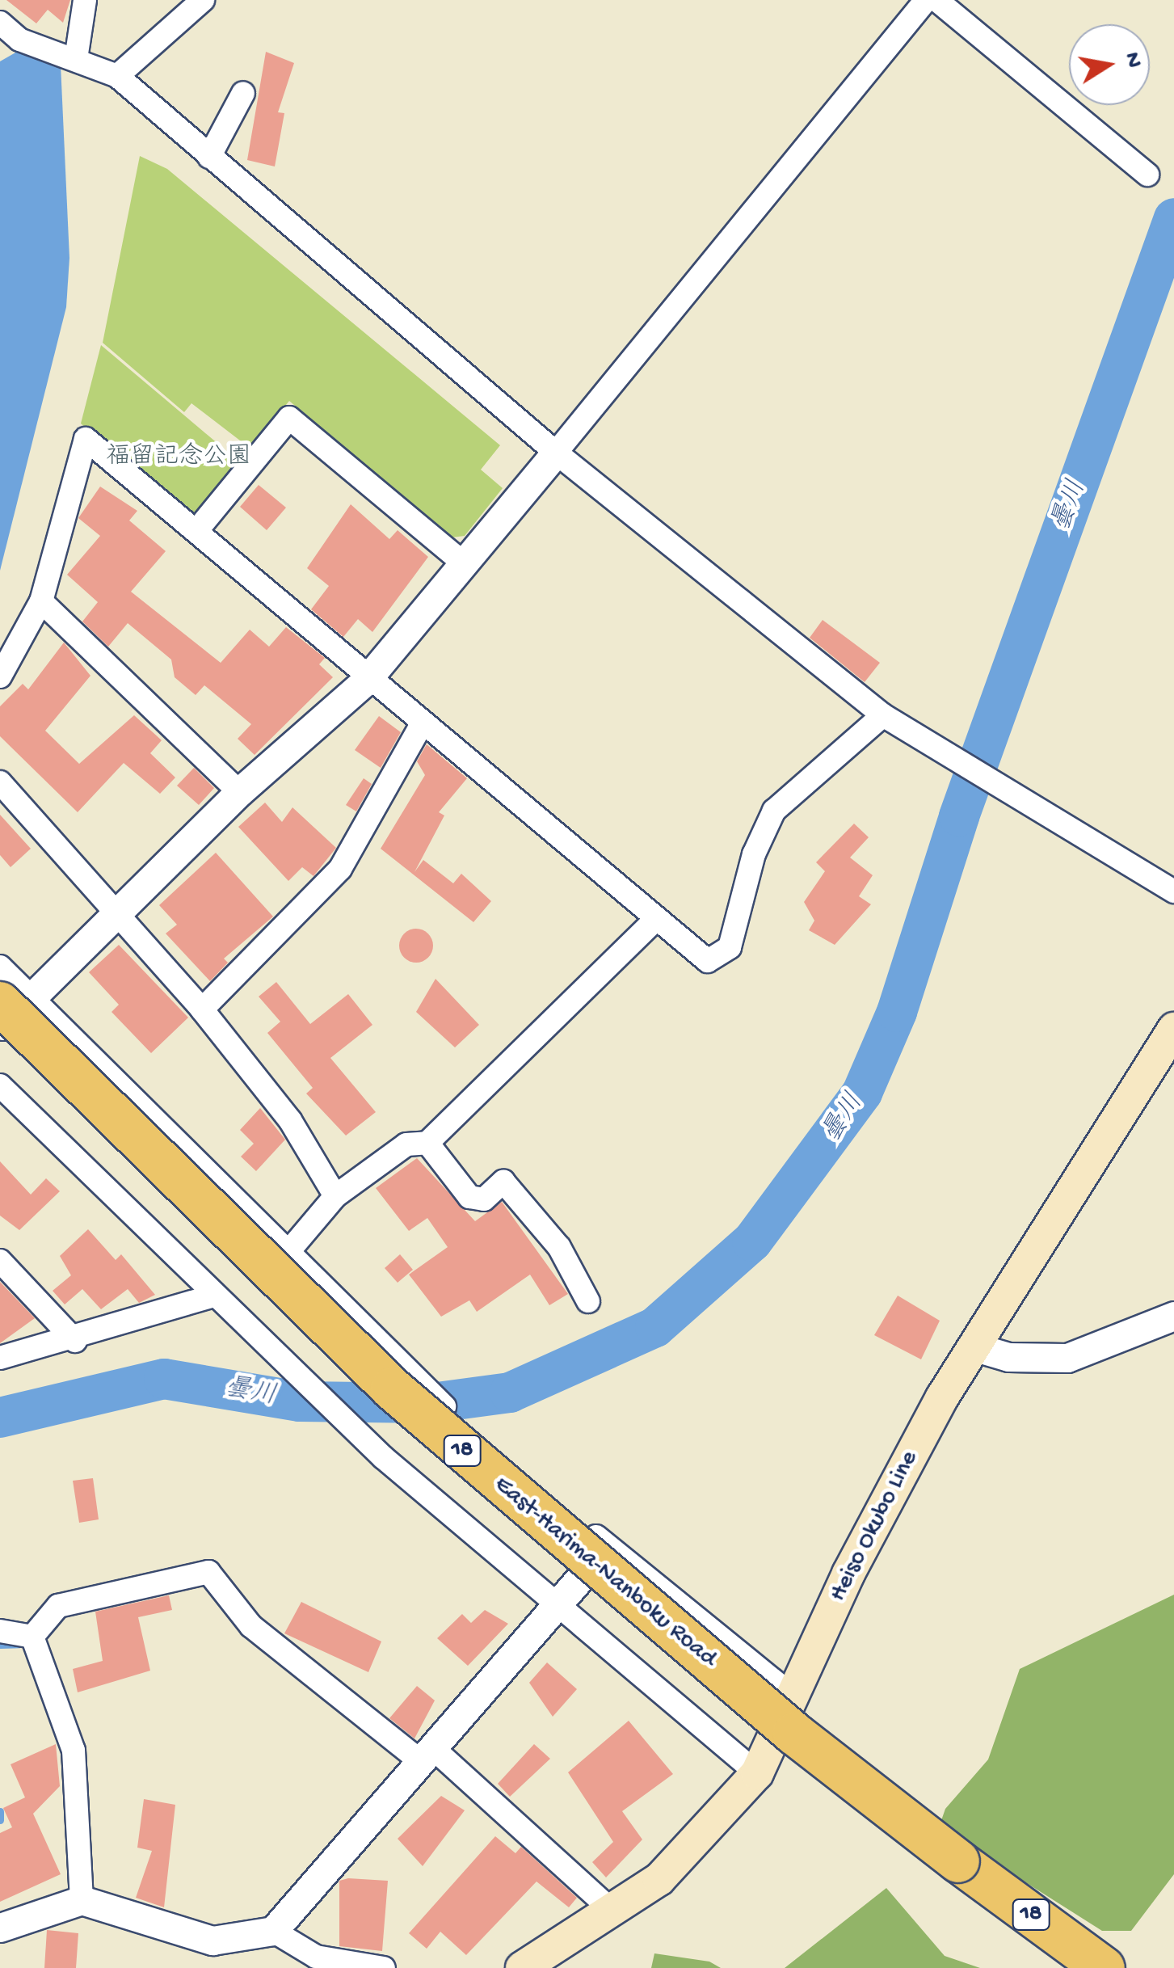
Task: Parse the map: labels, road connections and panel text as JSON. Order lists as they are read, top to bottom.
{
  "streets": {
    "highway": ["18", "East-Harima-Nanboku Road"],
    "main road": ["Heiso Okubo Line"]
  },
  "water": ["曇川"],
  "parks": ["福留記念公園"],
  "north": "right"
}
